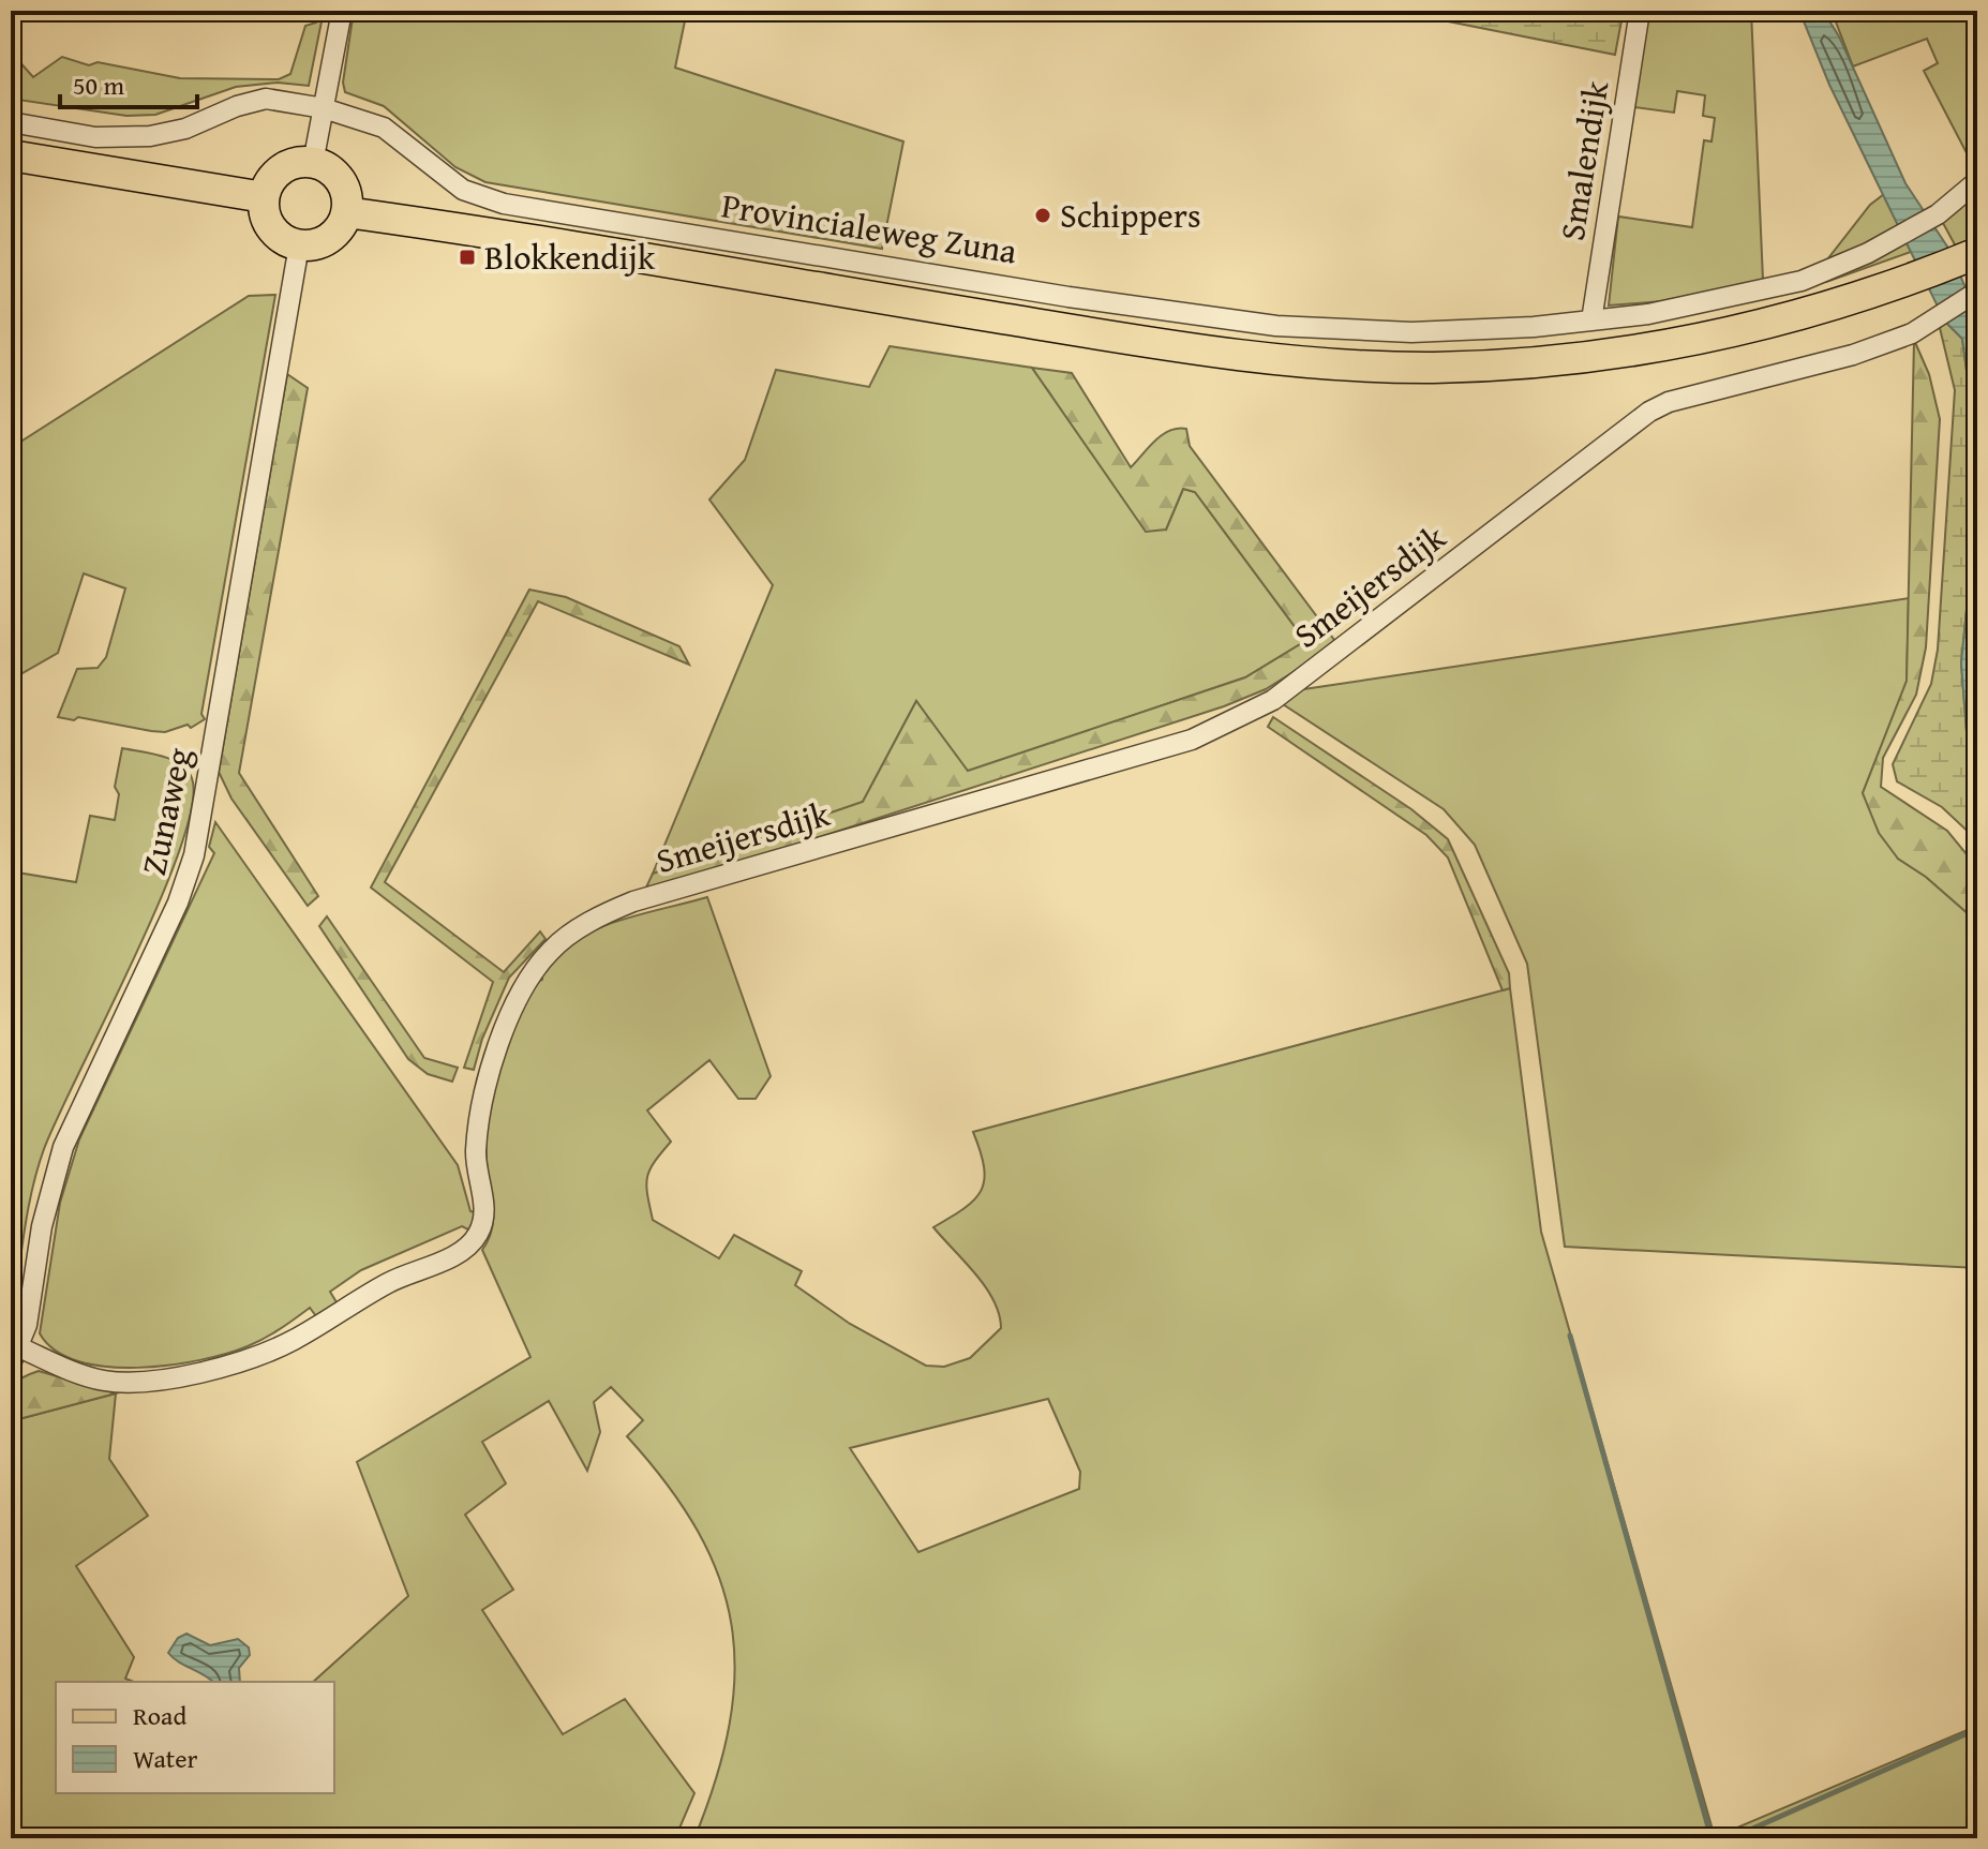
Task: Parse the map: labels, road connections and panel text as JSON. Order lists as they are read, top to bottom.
{
  "streets": {
    "main road": ["Provincialeweg Zuna"],
    "street": ["Smalendijk", "Smeijersdijk", "Zunaweg"]
  },
  "crossings": [
    ["Smalendijk", "Provincialeweg Zuna"],
    ["Provincialeweg Zuna", "Zunaweg"],
    ["Smeijersdijk", "Zunaweg"]
  ],
  "places": {
    "other": ["Schippers"],
    "transit": ["Blokkendijk"]
  },
  "legend": ["Road", "Water"],
  "scale_bar": "50 m"
}
